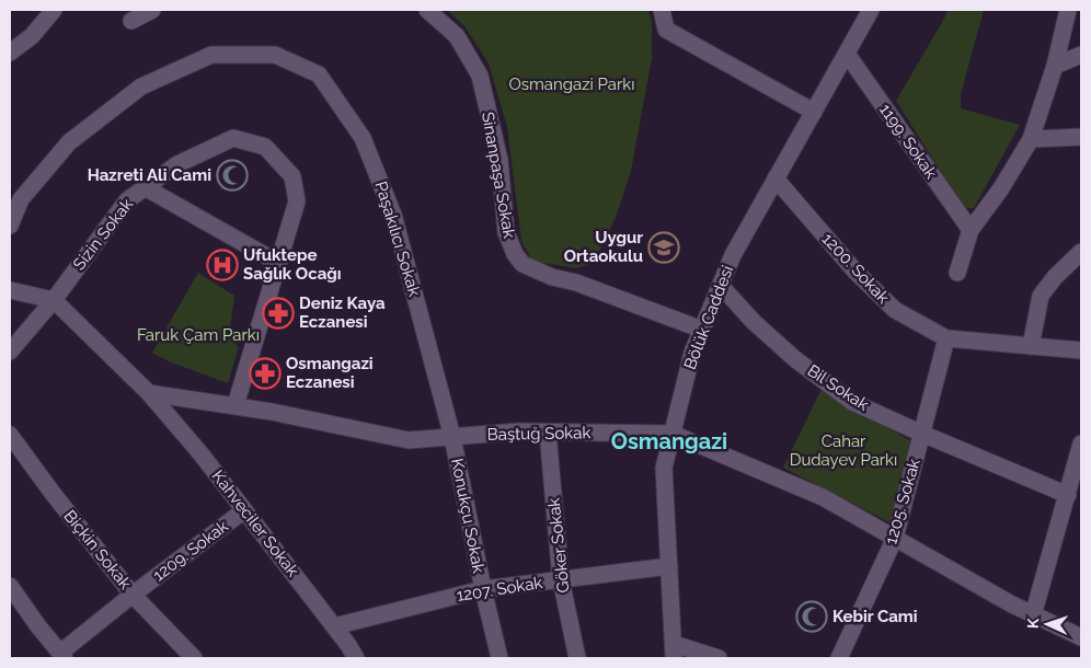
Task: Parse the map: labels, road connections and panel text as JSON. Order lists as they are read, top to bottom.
{
  "streets": {
    "street": [
      "1199. Sokak",
      "Sinanpaşa Sokak",
      "Sizin Sokak",
      "Paşakılıcı Sokak",
      "1200. Sokak",
      "Bölük Caddesi",
      "Bil Sokak",
      "Baştuğ Sokak",
      "1205. Sokak",
      "Konukçu Sokak",
      "Kahveciler Sokak",
      "Göker Sokak",
      "Biçkin Sokak",
      "1209. Sokak",
      "1207. Sokak"
    ]
  },
  "crossings": [
    ["1199. Sokak", "Bölük Caddesi"],
    ["Sinanpaşa Sokak", "Bölük Caddesi"],
    ["Sizin Sokak", "Baştuğ Sokak"],
    ["Sizin Sokak", "Kahveciler Sokak"],
    ["Paşakılıcı Sokak", "Baştuğ Sokak"],
    ["Paşakılıcı Sokak", "Konukçu Sokak"],
    ["1200. Sokak", "Bölük Caddesi"],
    ["1200. Sokak", "1205. Sokak"],
    ["Bölük Caddesi", "Bil Sokak"],
    ["Bölük Caddesi", "Baştuğ Sokak"],
    ["Bölük Caddesi", "1207. Sokak"],
    ["Bil Sokak", "1205. Sokak"],
    ["Baştuğ Sokak", "1205. Sokak"],
    ["Baştuğ Sokak", "Konukçu Sokak"],
    ["Baştuğ Sokak", "Kahveciler Sokak"],
    ["Baştuğ Sokak", "Göker Sokak"],
    ["Konukçu Sokak", "1207. Sokak"],
    ["Kahveciler Sokak", "1209. Sokak"],
    ["Kahveciler Sokak", "1207. Sokak"],
    ["Göker Sokak", "1207. Sokak"],
    ["Biçkin Sokak", "1209. Sokak"]
  ],
  "districts": ["Osmangazi"],
  "parks": ["Osmangazi Parkı", "Faruk Çam Parkı", "Cahar Dudayev Parkı"],
  "places": {
    "mosque": ["Hazreti Ali Cami", "Kebir Cami"],
    "school or university": ["Uygur Ortaokulu"],
    "hospital": ["Ufuktepe Sağlık Ocağı"],
    "pharmacy": ["Deniz Kaya Eczanesi", "Osmangazi Eczanesi"]
  },
  "north": "left"
}
